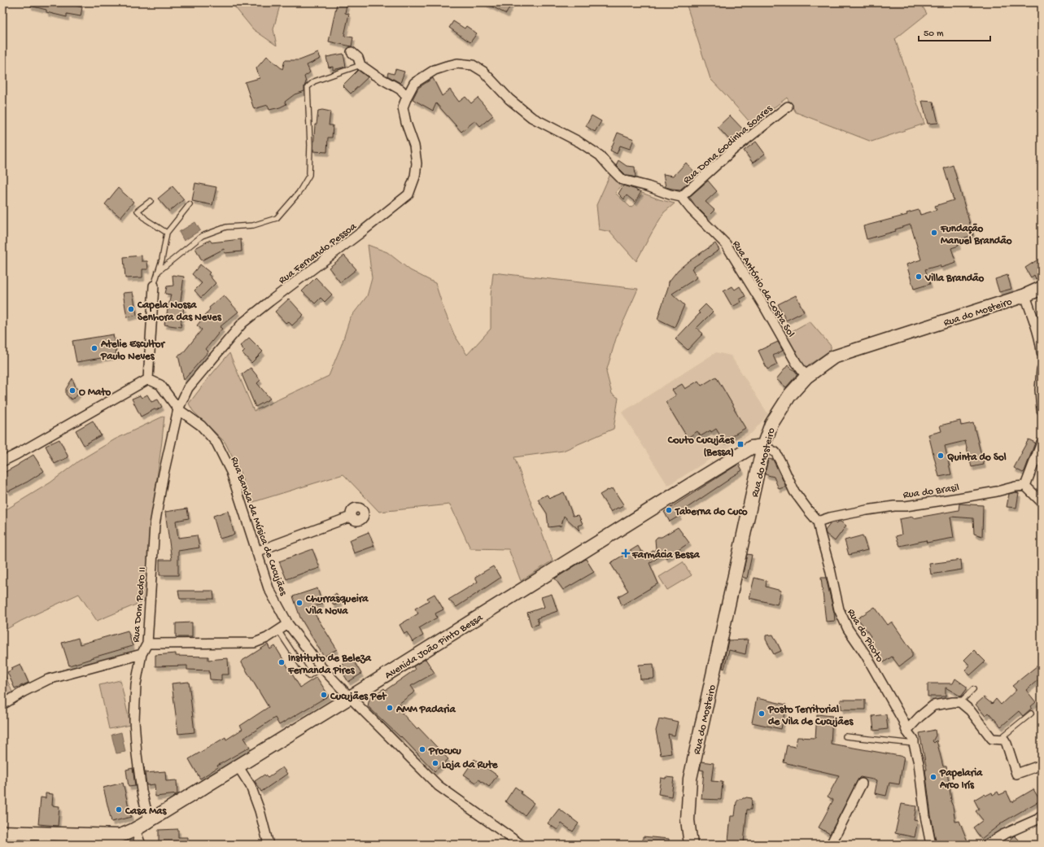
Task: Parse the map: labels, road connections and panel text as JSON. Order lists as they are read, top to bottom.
{
  "streets": {
    "main road": ["Rua do Mosteiro", "Avenida João Pinto Bessa"],
    "street": [
      "Rua Dona Godinha Soares",
      "Rua Fernando Pessoa",
      "Rua António da Costa Sol",
      "Rua do Brasil",
      "Rua Banda da Música de Cucujães",
      "Rua Dom Pedro II",
      "Rua do Picoto"
    ]
  },
  "crossings": [
    ["Rua Dona Godinha Soares", "Rua António da Costa Sol"],
    ["Rua Fernando Pessoa", "Rua Banda da Música de Cucujães"],
    ["Rua Fernando Pessoa", "Rua Dom Pedro II"],
    ["Rua António da Costa Sol", "Rua do Mosteiro"],
    ["Rua do Mosteiro", "Rua do Picoto"],
    ["Rua do Mosteiro", "Avenida João Pinto Bessa"],
    ["Rua do Brasil", "Rua do Picoto"],
    ["Rua Banda da Música de Cucujães", "Rua Dom Pedro II"],
    ["Rua Banda da Música de Cucujães", "Avenida João Pinto Bessa"],
    ["Rua do Picoto", "Avenida João Pinto Bessa"]
  ],
  "places": {
    "other": [
      "Fundação Manuel Brandão",
      "Villa Brandão",
      "Capela Nossa Senhora das Neves",
      "Atelie Escultor Paulo Neves",
      "O Mato",
      "Quinta do Sol",
      "Taberna do Cuco",
      "Churrasqueira Vila Nova",
      "Instituto de Beleza Fernanda Pires",
      "Cucujães Pet",
      "AMM Padaria",
      "Posto Territorial de Vila de Cucujães",
      "Procucu",
      "Loja da Rute",
      "Papelaria Arco Irís",
      "Casa Mas"
    ],
    "transit": ["Couto Cucujães (Bessa)"],
    "health": ["Farmácia Bessa"]
  },
  "scale_bar": "50 m"
}
